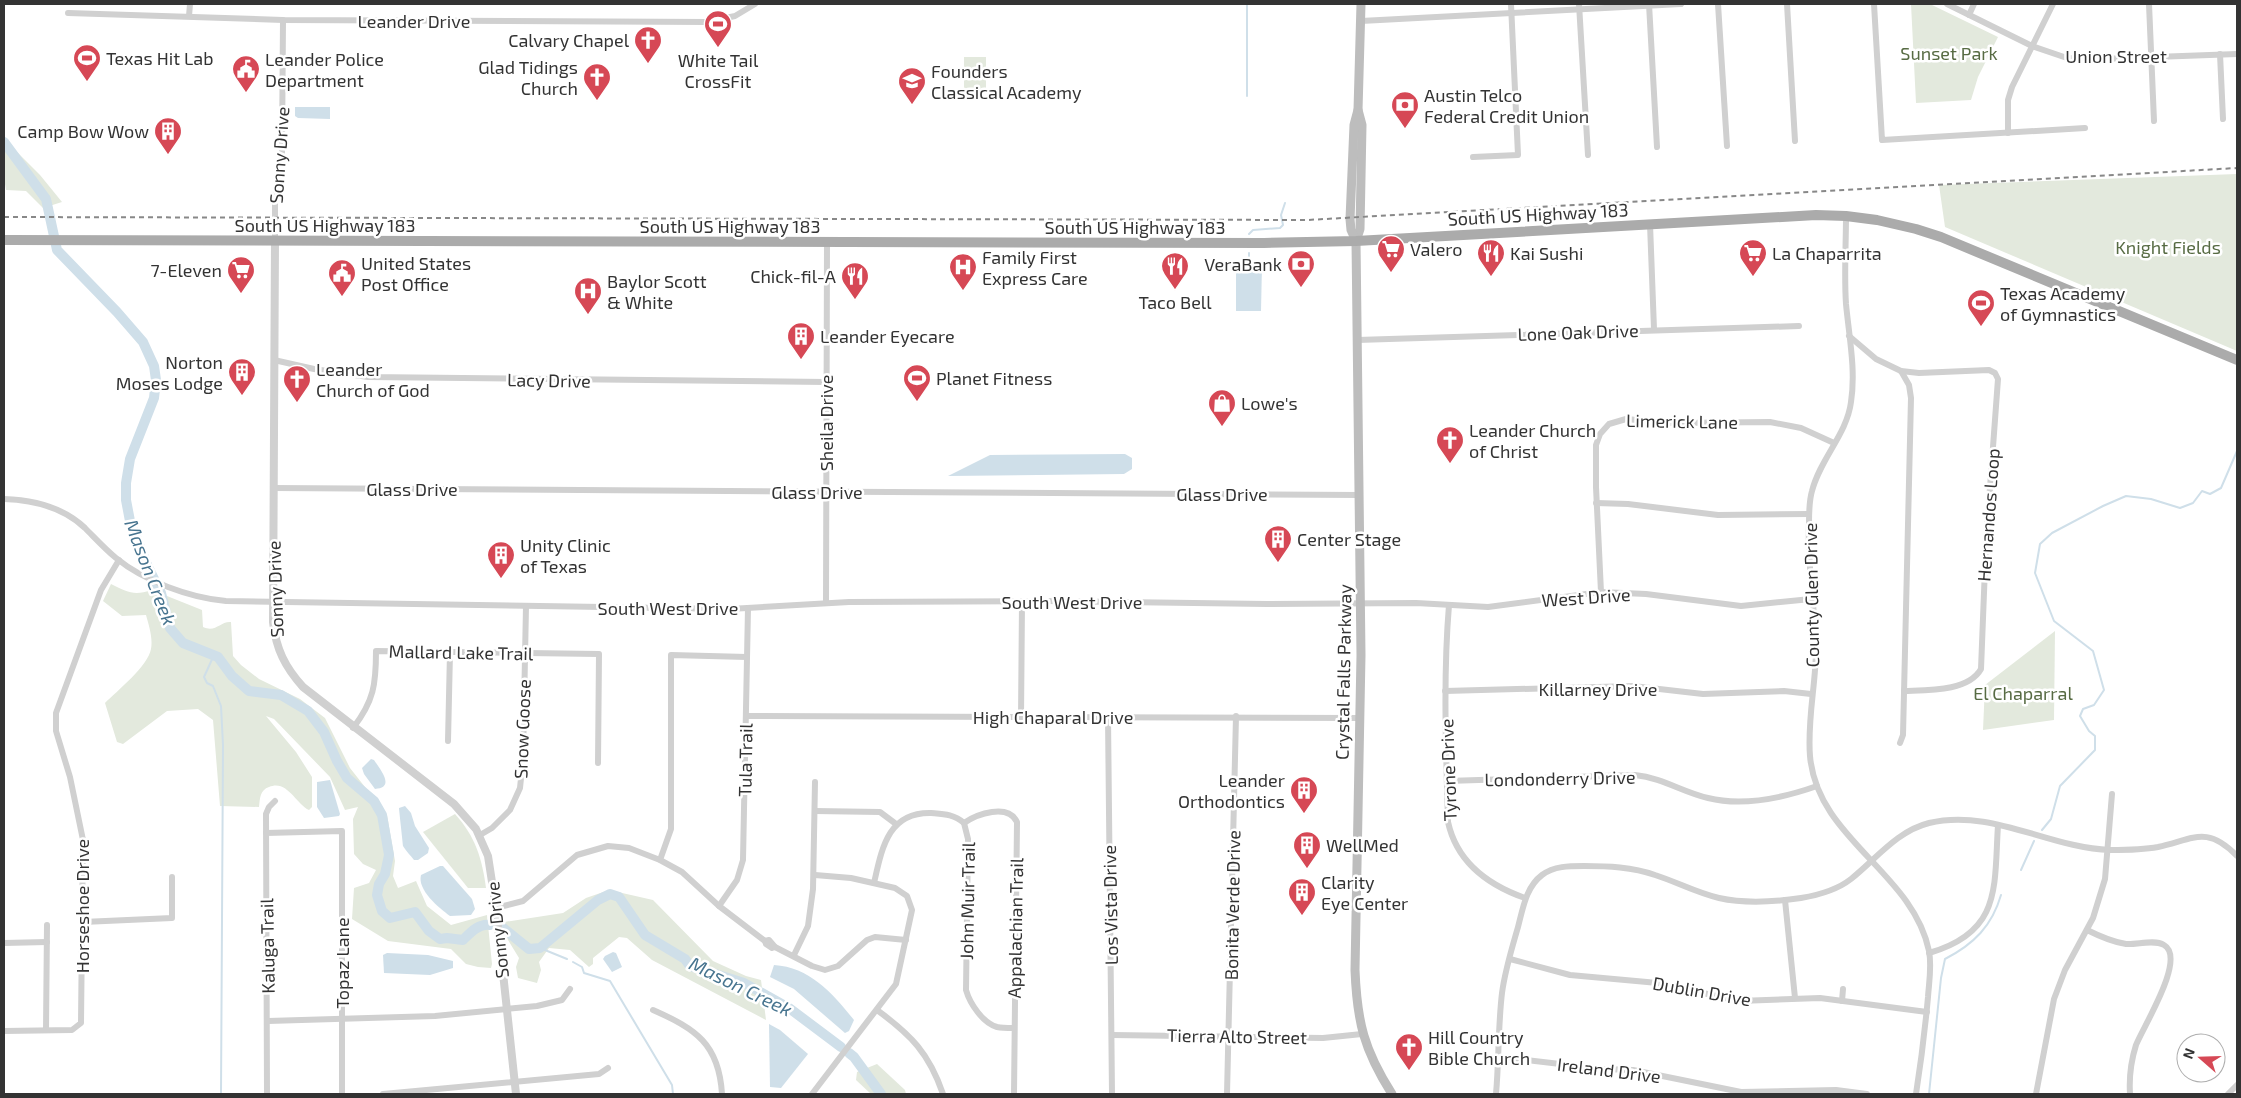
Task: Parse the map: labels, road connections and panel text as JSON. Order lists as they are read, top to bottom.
{
  "streets": {
    "main road": ["South US Highway 183", "Crystal Falls Parkway"],
    "street": [
      "Leander Drive",
      "Union Street",
      "Sonny Drive",
      "Lone Oak Drive",
      "Lacy Drive",
      "Limerick Lane",
      "Sheila Drive",
      "Glass Drive",
      "Hernandos Loop",
      "County Glen Drive",
      "West Drive",
      "South West Drive",
      "Mallard Lake Trail",
      "Killarney Drive",
      "High Chaparal Drive",
      "Snow Goose",
      "Tula Trail",
      "Tyrone Drive",
      "Londonderry Drive",
      "John Muir Trail",
      "Los Vista Drive",
      "Bonita Verde Drive",
      "Horseshoe Drive",
      "Appalachian Trail",
      "Kaluga Trail",
      "Topaz Lane",
      "Dublin Drive",
      "Tierra Alto Street",
      "Ireland Drive"
    ]
  },
  "crossings": [
    ["Leander Drive", "Sonny Drive"],
    ["Sonny Drive", "South US Highway 183"],
    ["Sonny Drive", "Lacy Drive"],
    ["Sonny Drive", "Glass Drive"],
    ["Sonny Drive", "South West Drive"],
    ["Sonny Drive", "Mallard Lake Trail"],
    ["Sonny Drive", "Snow Goose"],
    ["South US Highway 183", "Sheila Drive"],
    ["South US Highway 183", "County Glen Drive"],
    ["South US Highway 183", "Crystal Falls Parkway"],
    ["Lone Oak Drive", "Crystal Falls Parkway"],
    ["Lacy Drive", "Sheila Drive"],
    ["Limerick Lane", "County Glen Drive"],
    ["Limerick Lane", "West Drive"],
    ["Sheila Drive", "Glass Drive"],
    ["Sheila Drive", "South West Drive"],
    ["Glass Drive", "Crystal Falls Parkway"],
    ["Hernandos Loop", "County Glen Drive"],
    ["County Glen Drive", "West Drive"],
    ["County Glen Drive", "Killarney Drive"],
    ["County Glen Drive", "Londonderry Drive"],
    ["County Glen Drive", "Dublin Drive"],
    ["West Drive", "South West Drive"],
    ["West Drive", "Crystal Falls Parkway"],
    ["West Drive", "Tyrone Drive"],
    ["South West Drive", "Crystal Falls Parkway"],
    ["South West Drive", "Snow Goose"],
    ["South West Drive", "Tula Trail"],
    ["South West Drive", "Horseshoe Drive"],
    ["Mallard Lake Trail", "Snow Goose"],
    ["Crystal Falls Parkway", "High Chaparal Drive"],
    ["Crystal Falls Parkway", "Tierra Alto Street"],
    ["Killarney Drive", "Tyrone Drive"],
    ["High Chaparal Drive", "Tula Trail"],
    ["High Chaparal Drive", "Los Vista Drive"],
    ["High Chaparal Drive", "Bonita Verde Drive"],
    ["Tyrone Drive", "Londonderry Drive"],
    ["John Muir Trail", "Appalachian Trail"],
    ["Los Vista Drive", "Tierra Alto Street"],
    ["Bonita Verde Drive", "Tierra Alto Street"],
    ["Kaluga Trail", "Topaz Lane"]
  ],
  "water": ["Mason Creek"],
  "parks": ["Sunset Park", "Knight Fields", "El Chaparral"],
  "places": {
    "sports": [
      "White Tail CrossFit",
      "Texas Hit Lab",
      "Texas Academy of Gymnastics",
      "Planet Fitness"
    ],
    "church": [
      "Calvary Chapel",
      "Glad Tidings Church",
      "Leander Church of God",
      "Leander Church of Christ",
      "Hill Country Bible Church"
    ],
    "public building": ["Leander Police Department", "United States Post Office"],
    "school or university": ["Founders Classical Academy"],
    "bank": ["Austin Telco Federal Credit Union", "VeraBank"],
    "building": [
      "Camp Bow Wow",
      "Leander Eyecare",
      "Norton Moses Lodge",
      "Center Stage",
      "Unity Clinic of Texas",
      "Leander Orthodontics",
      "WellMed",
      "Clarity Eye Center"
    ],
    "supermarket": ["Valero", "La Chaparrita", "7-Eleven"],
    "restaurant": ["Kai Sushi", "Taco Bell", "Chick-fil-A"],
    "hospital": ["Family First Express Care", "Baylor Scott & White"],
    "shop": ["Lowe's"]
  },
  "north": "left"
}
